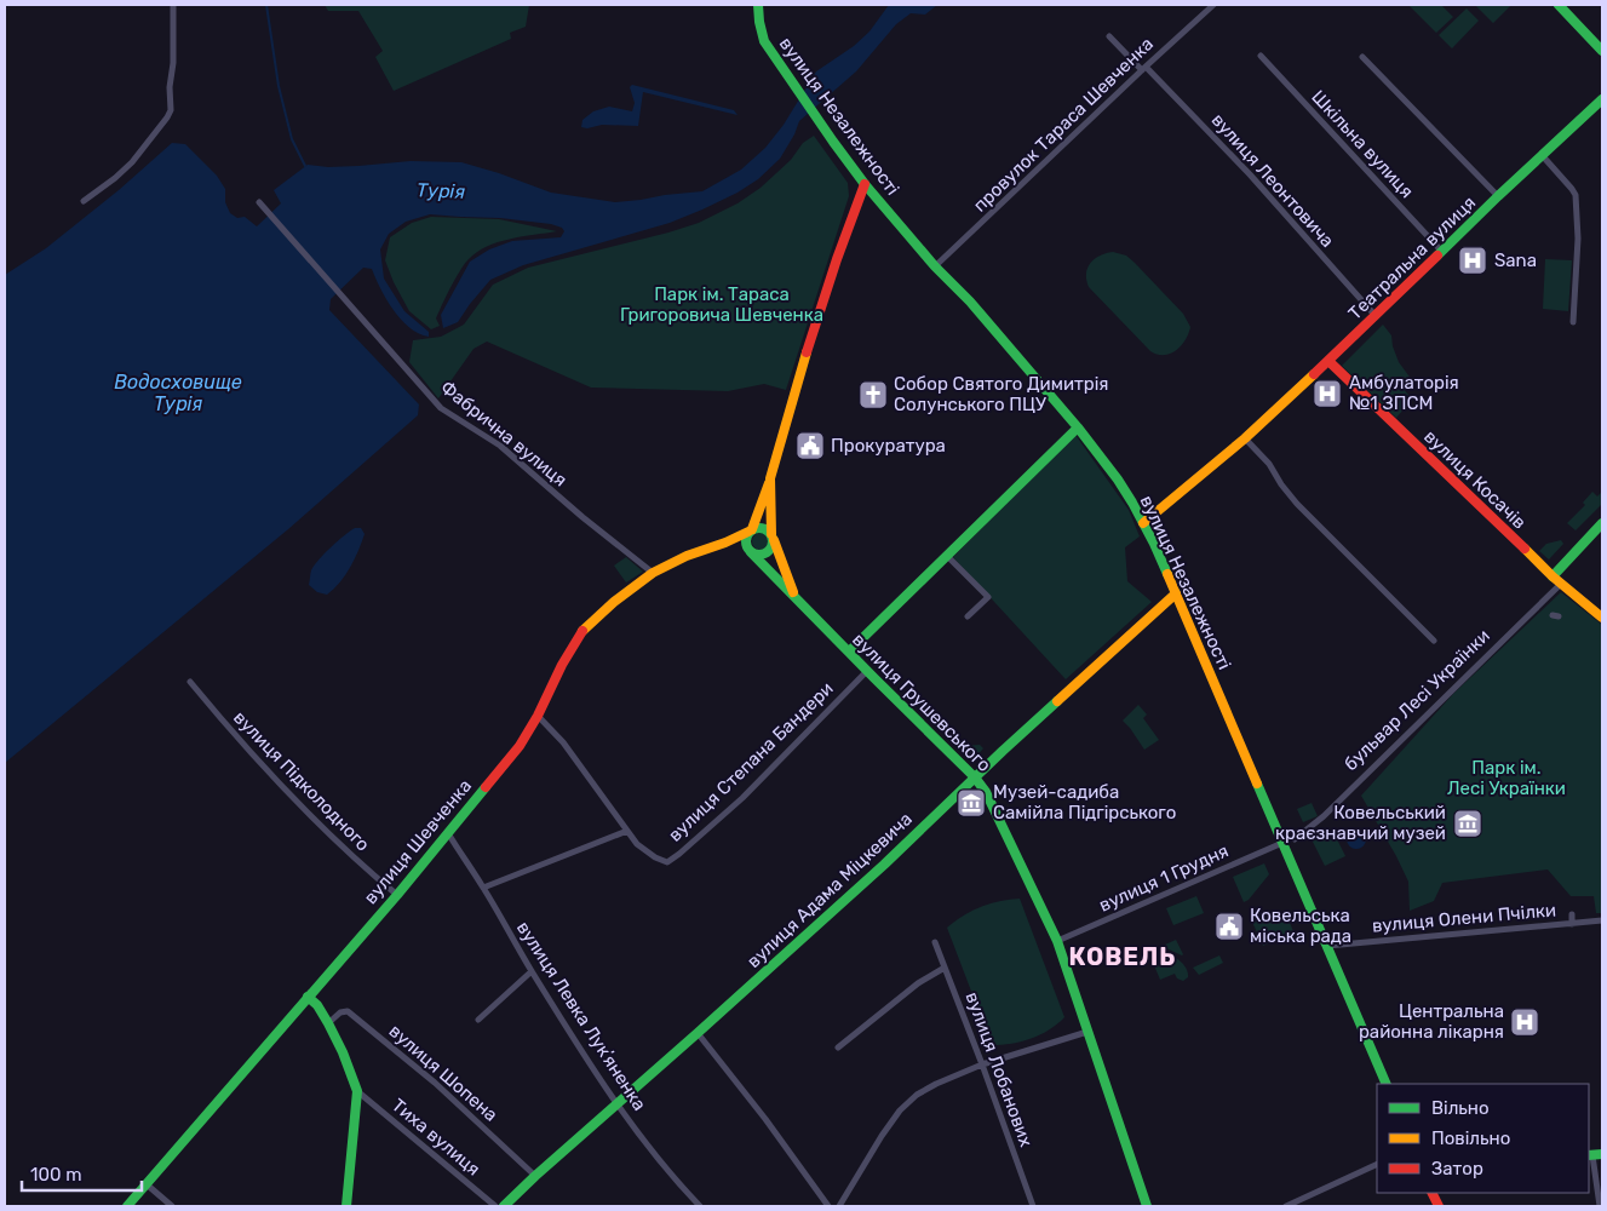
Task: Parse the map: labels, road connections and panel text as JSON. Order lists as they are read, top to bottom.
{
  "streets": {
    "street": [
      "вулиця Незалежності",
      "провулок Тараса Шевченка",
      "Шкільна вулиця",
      "вулиця Леонтовича",
      "Театральна вулиця",
      "Фабрична вулиця",
      "вулиця Косачів",
      "бульвар Лесі Українки",
      "вулиця Грушевського",
      "вулиця Степана Бандери",
      "вулиця Підколодного",
      "вулиця Шевченка",
      "вулиця 1 Грудня",
      "вулиця Адама Міцкевича",
      "вулиця Олени Пчілки",
      "вулиця Левка Лукʼяненка",
      "вулиця Лобанових",
      "вулиця Шопена",
      "Тиха вулиця"
    ]
  },
  "crossings": [
    ["вулиця Незалежності", "провулок Тараса Шевченка"],
    ["вулиця Незалежності", "Театральна вулиця"],
    ["вулиця Незалежності", "вулиця 1 Грудня"],
    ["вулиця Незалежності", "вулиця Адама Міцкевича"],
    ["вулиця Незалежності", "вулиця Олени Пчілки"],
    ["провулок Тараса Шевченка", "вулиця Леонтовича"],
    ["Шкільна вулиця", "Театральна вулиця"],
    ["вулиця Леонтовича", "Театральна вулиця"],
    ["Театральна вулиця", "вулиця Косачів"],
    ["Фабрична вулиця", "вулиця Шевченка"],
    ["вулиця Косачів", "бульвар Лесі Українки"],
    ["вулиця Грушевського", "вулиця Степана Бандери"],
    ["вулиця Грушевського", "вулиця Шевченка"],
    ["вулиця Грушевського", "вулиця 1 Грудня"],
    ["вулиця Грушевського", "вулиця Адама Міцкевича"],
    ["вулиця Степана Бандери", "вулиця Шевченка"],
    ["вулиця Підколодного", "вулиця Шевченка"],
    ["вулиця Шевченка", "вулиця Левка Лукʼяненка"],
    ["вулиця Адама Міцкевича", "вулиця Левка Лукʼяненка"],
    ["вулиця Адама Міцкевича", "вулиця Шопена"]
  ],
  "districts": ["КОВЕЛЬ"],
  "water": ["Турія", "Водосховище Турія"],
  "parks": ["Парк ім. Тараса Григоровича Шевченка", "Парк ім. Лесі Українки"],
  "places": {
    "hospital": ["Sana", "Амбулаторія №1 ЗПСМ", "Центральна районна лікарня"],
    "church": ["Собор Святого Димитрія Солунського ПЦУ"],
    "public building": ["Прокуратура", "Ковельська міська рада"],
    "museum": ["Музей-садиба Самійла Підгірського", "Ковельський краєзнавчий музей"]
  },
  "legend": ["Вільно", "Повільно", "Затор"],
  "scale_bar": "100 m"
}
